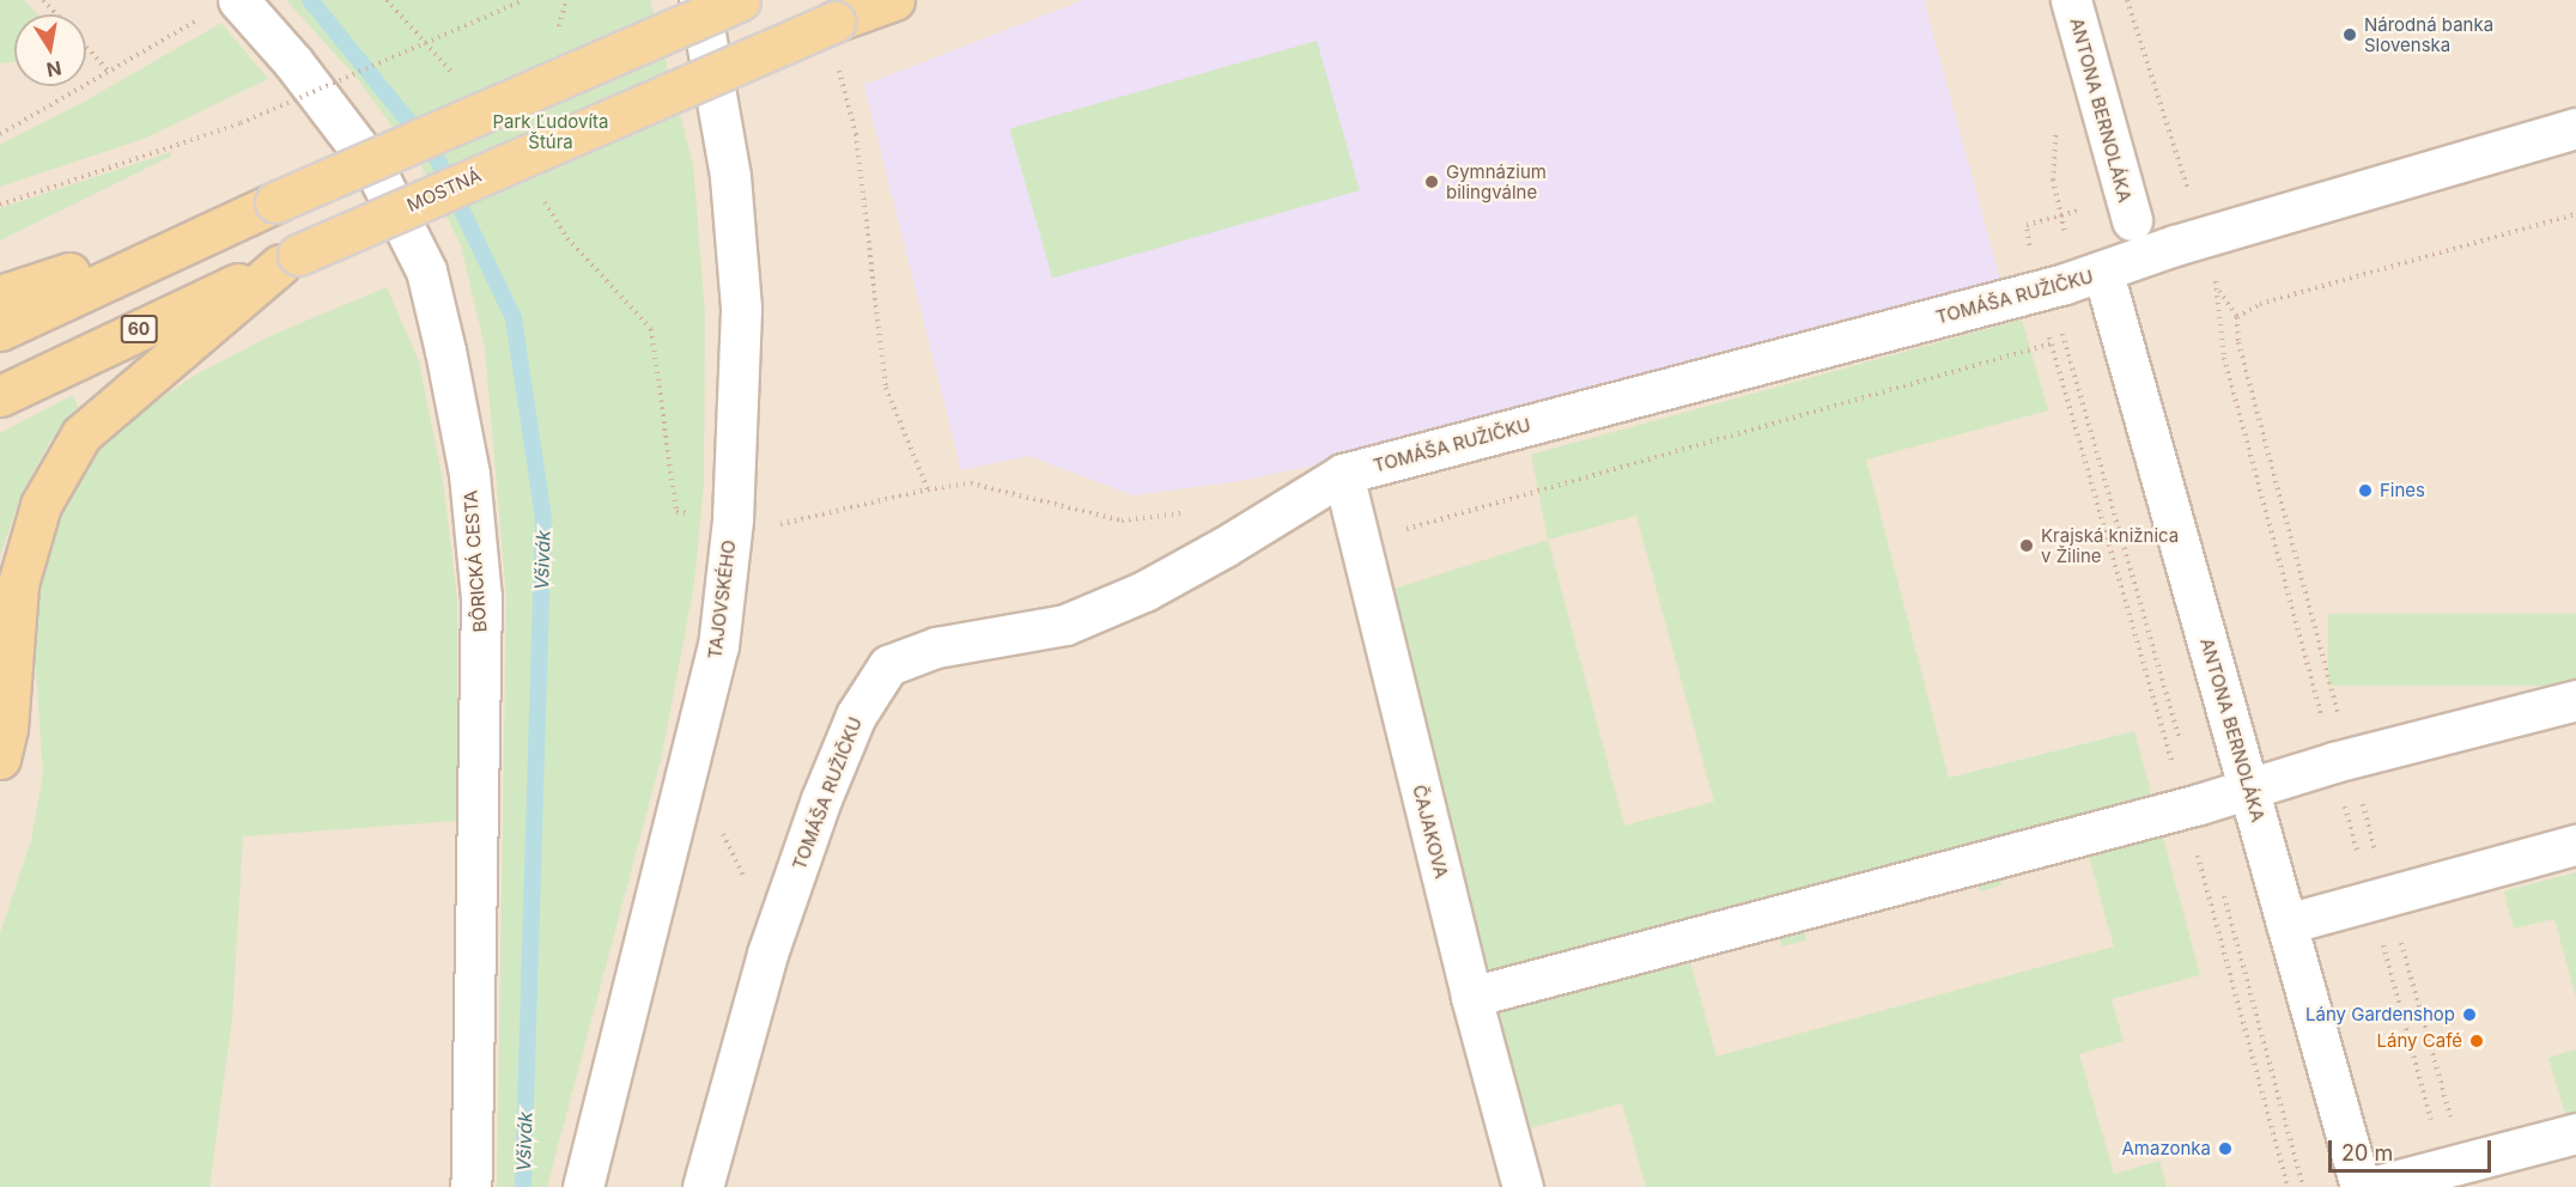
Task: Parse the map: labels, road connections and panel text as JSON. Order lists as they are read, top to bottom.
{
  "streets": {
    "main road": ["MOSTNÁ", "60"],
    "street": [
      "ANTONA BERNOLÁKA",
      "TOMÁŠA RUŽIČKU",
      "BÔRICKÁ CESTA",
      "TAJOVSKÉHO",
      "ČAJAKOVA"
    ]
  },
  "crossings": [
    ["ANTONA BERNOLÁKA", "TOMÁŠA RUŽIČKU"],
    ["TOMÁŠA RUŽIČKU", "ČAJAKOVA"]
  ],
  "water": ["Všivák"],
  "parks": ["Park Ľudovíta Štúra"],
  "places": [
    "Národná banka Slovenska",
    "Gymnázium bilingválne",
    "Fines",
    "Krajská knižnica v Žiline",
    "Lány Gardenshop",
    "Lány Café",
    "Amazonka"
  ],
  "scale_bar": "20 m",
  "north": "bottom"
}
